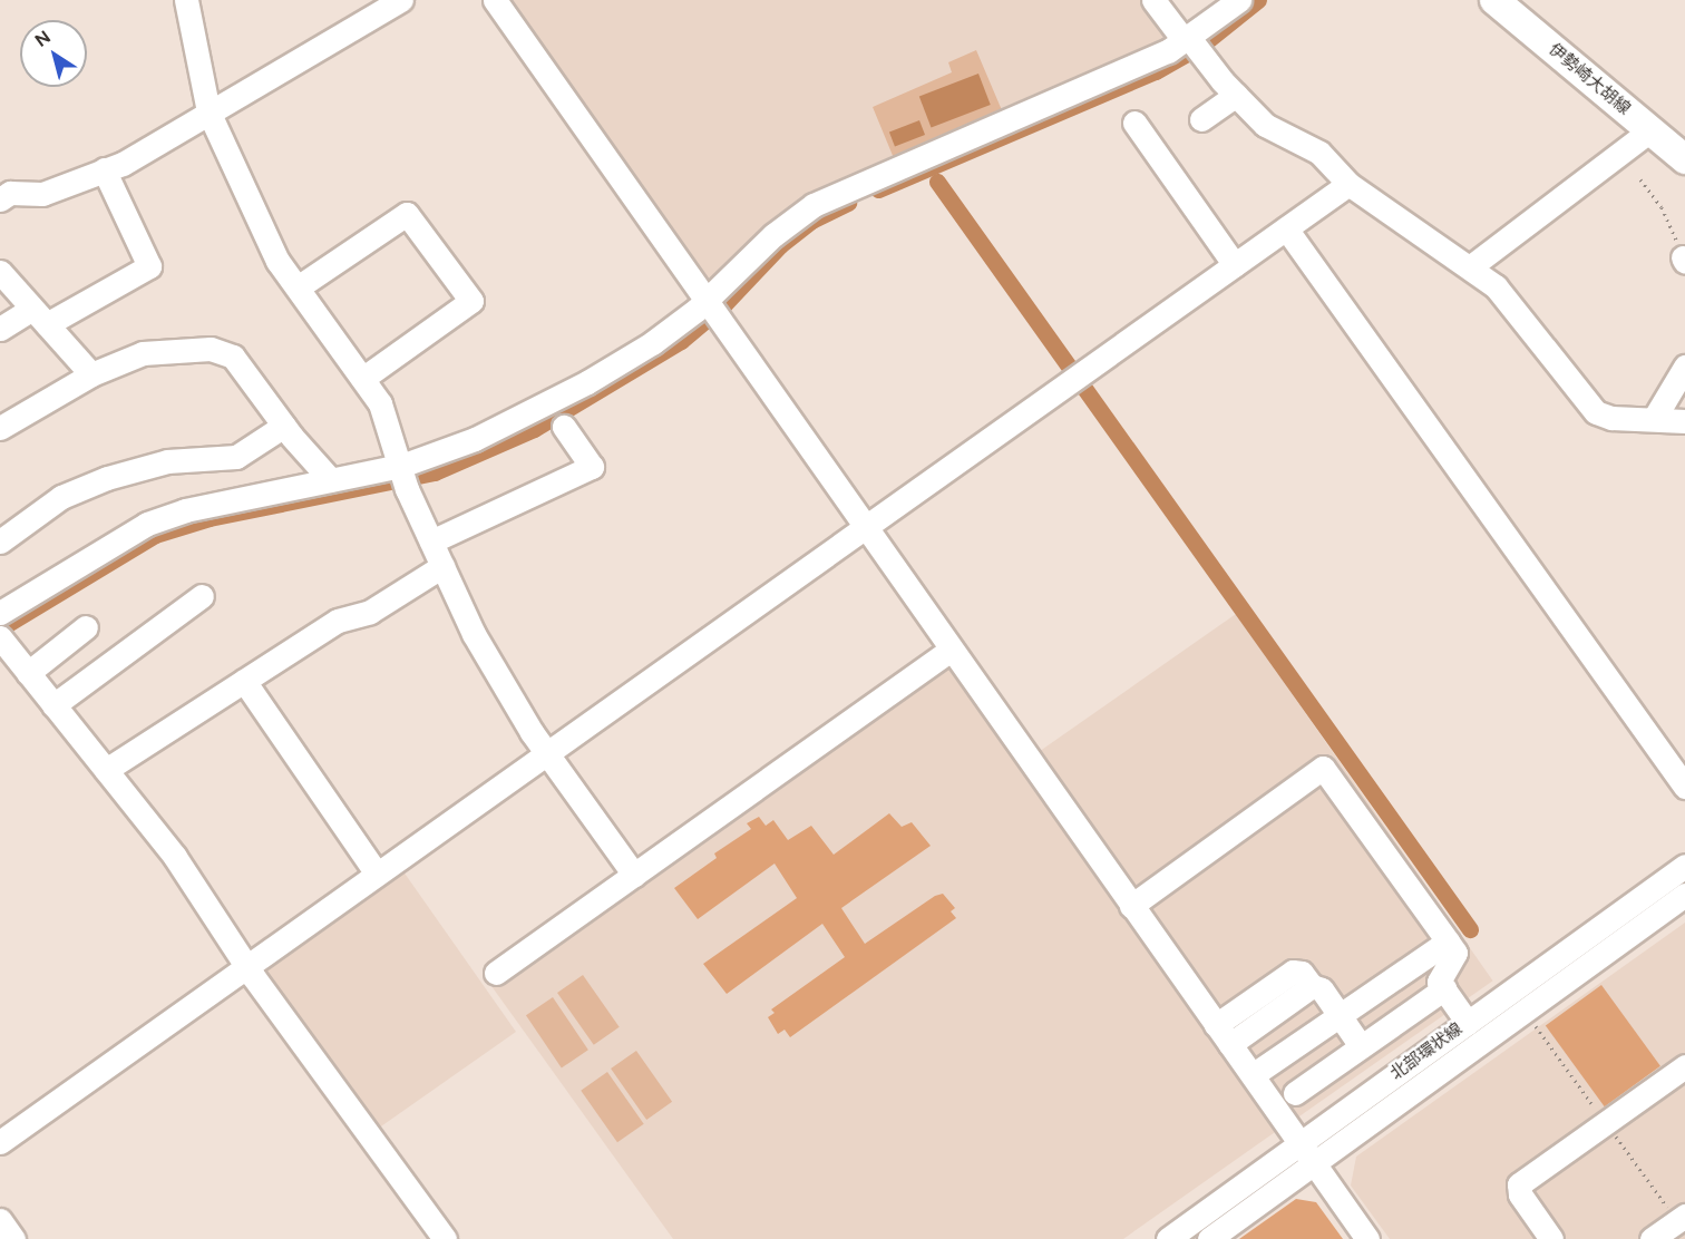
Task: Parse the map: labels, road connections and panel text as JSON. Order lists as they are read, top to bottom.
{
  "streets": {
    "main road": ["伊勢崎大胡線"],
    "street": ["北部環状線"]
  },
  "north": "top left"
}
